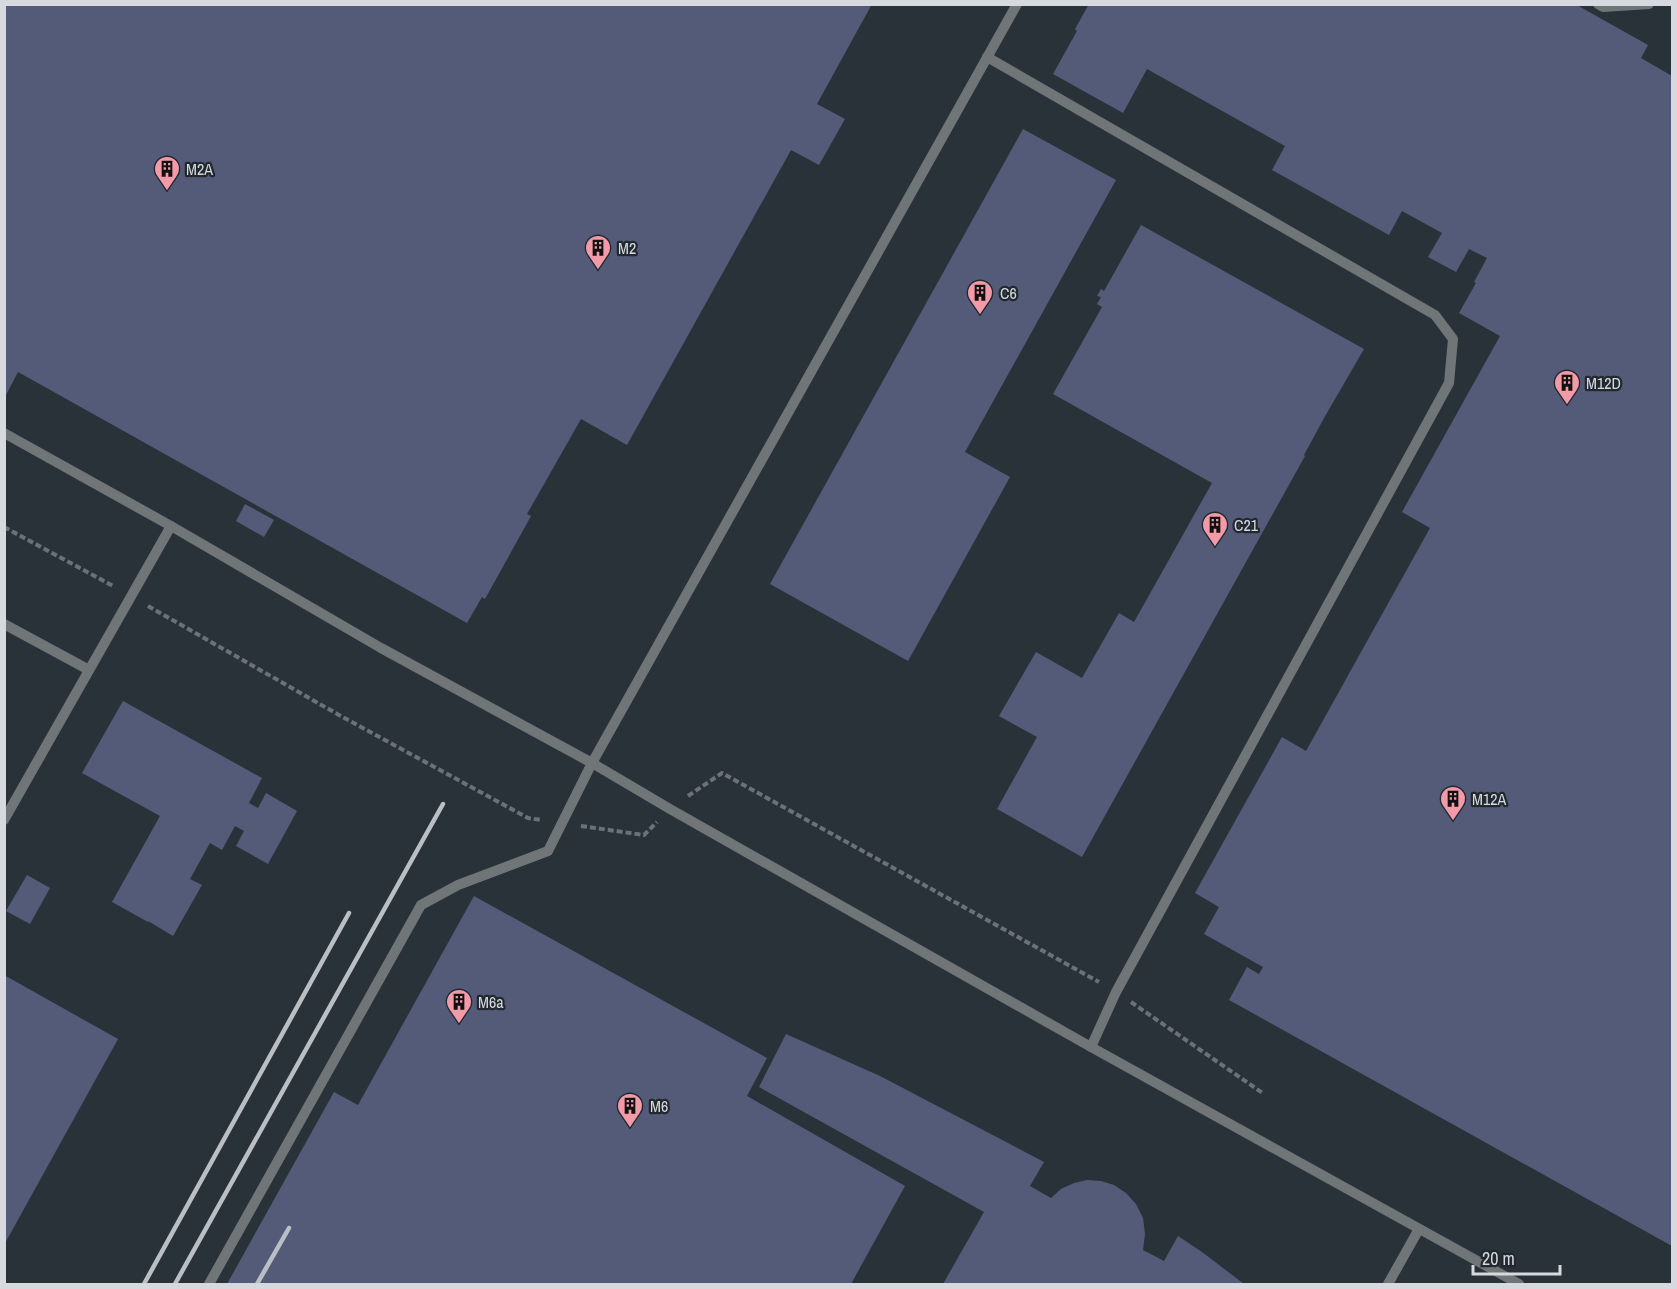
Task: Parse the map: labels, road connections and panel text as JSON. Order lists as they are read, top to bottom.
{
  "places": {
    "building": [
      "M2A",
      "M2",
      "C6",
      "M12D",
      "C21",
      "M12A",
      "M6a",
      "M6"
    ]
  },
  "scale_bar": "20 m"
}
